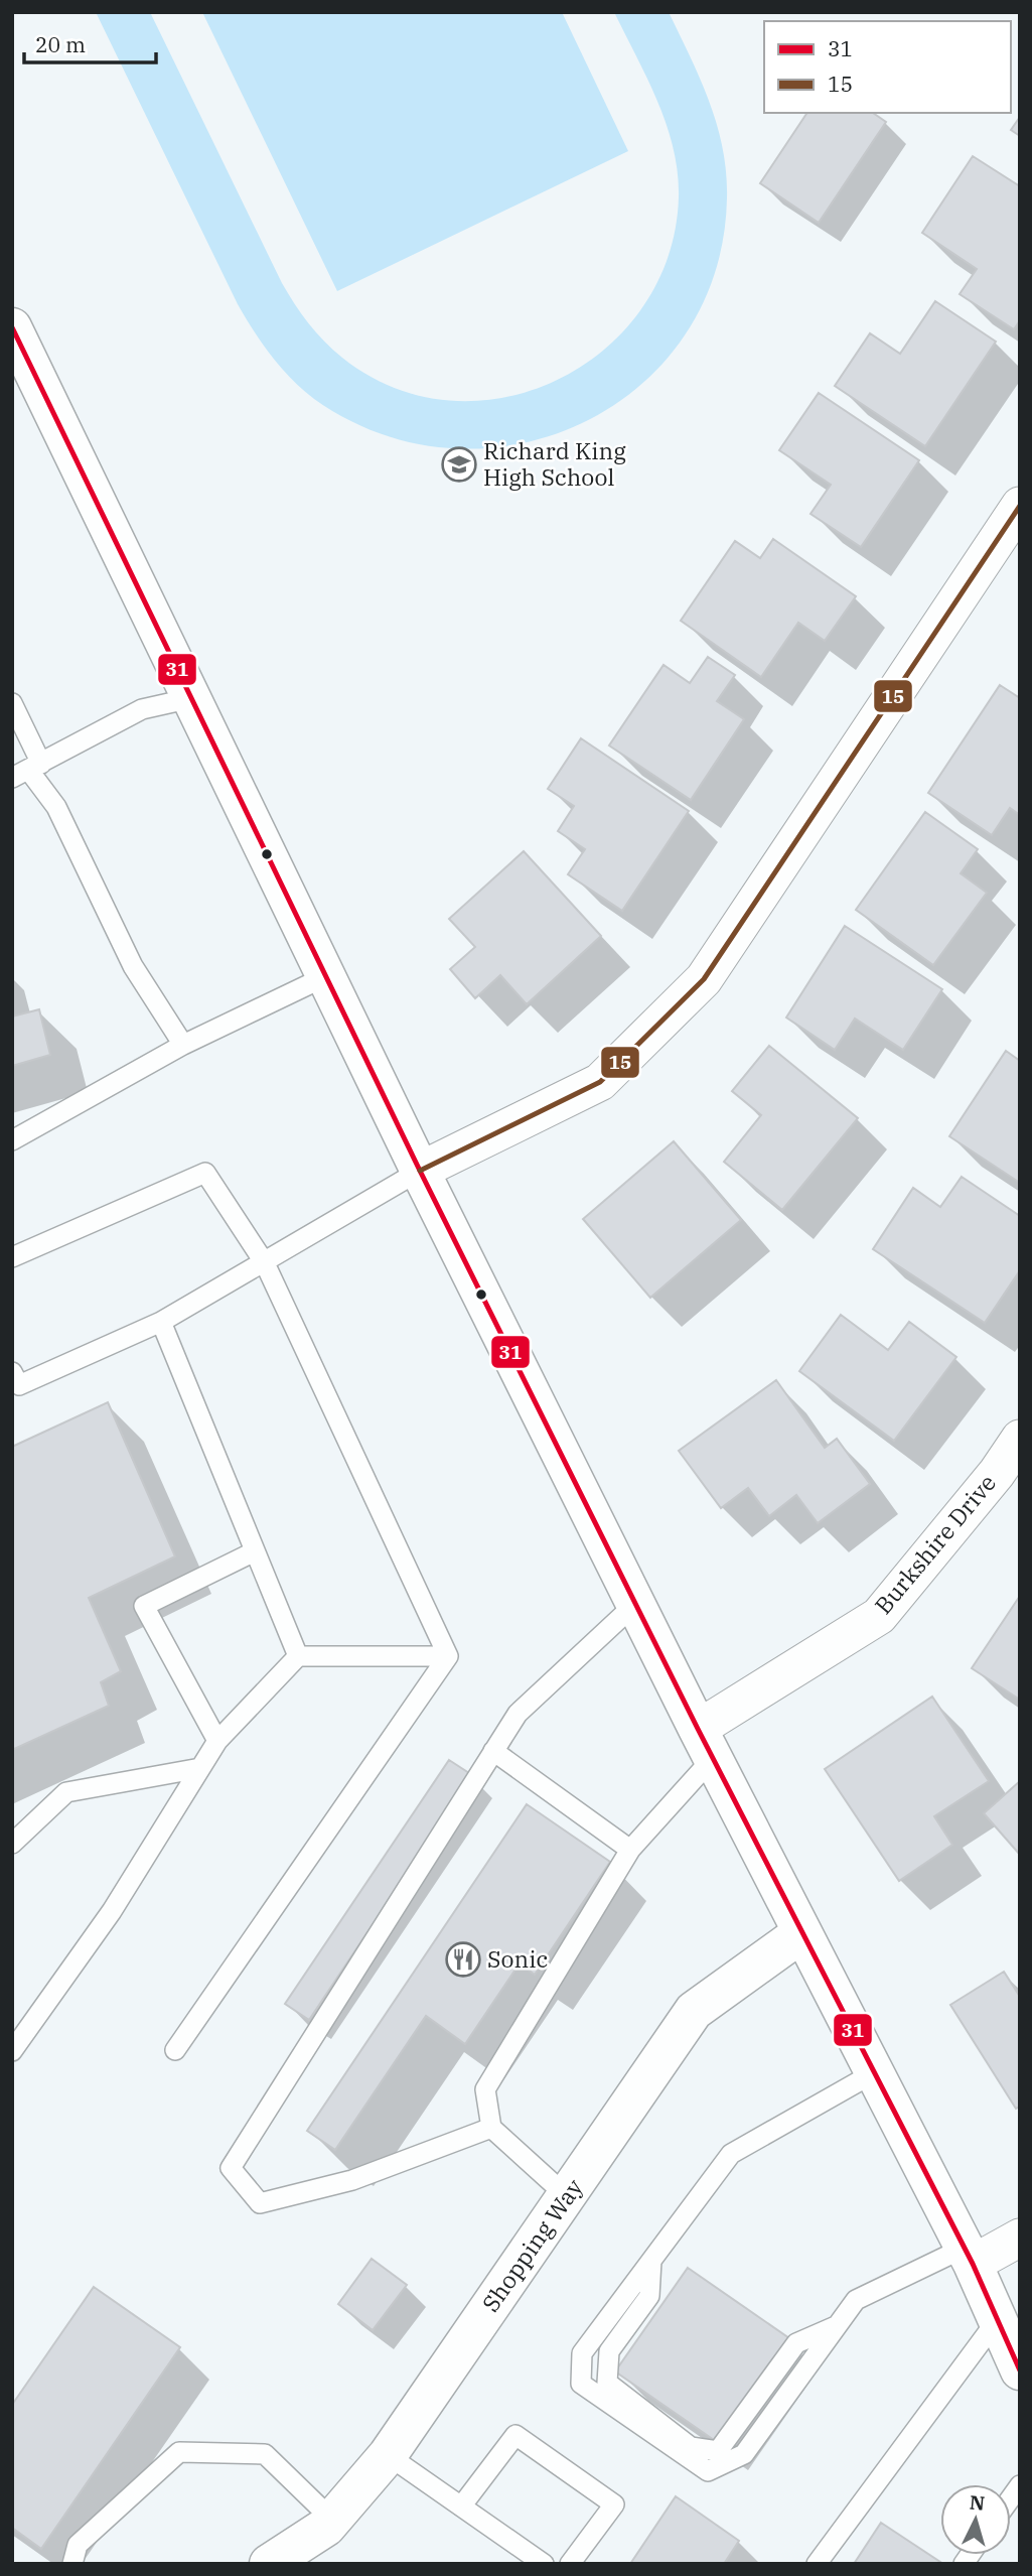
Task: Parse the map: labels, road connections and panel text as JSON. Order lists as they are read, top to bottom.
{
  "streets": {
    "main road": ["Shopping Way"],
    "street": ["Burkshire Drive"]
  },
  "places": {
    "school or university": ["Richard King High School"],
    "restaurant": ["Sonic"]
  },
  "lines": ["transit line 31", "transit line 15"],
  "legend": ["31", "15"],
  "scale_bar": "20 m",
  "north": "top"
}
